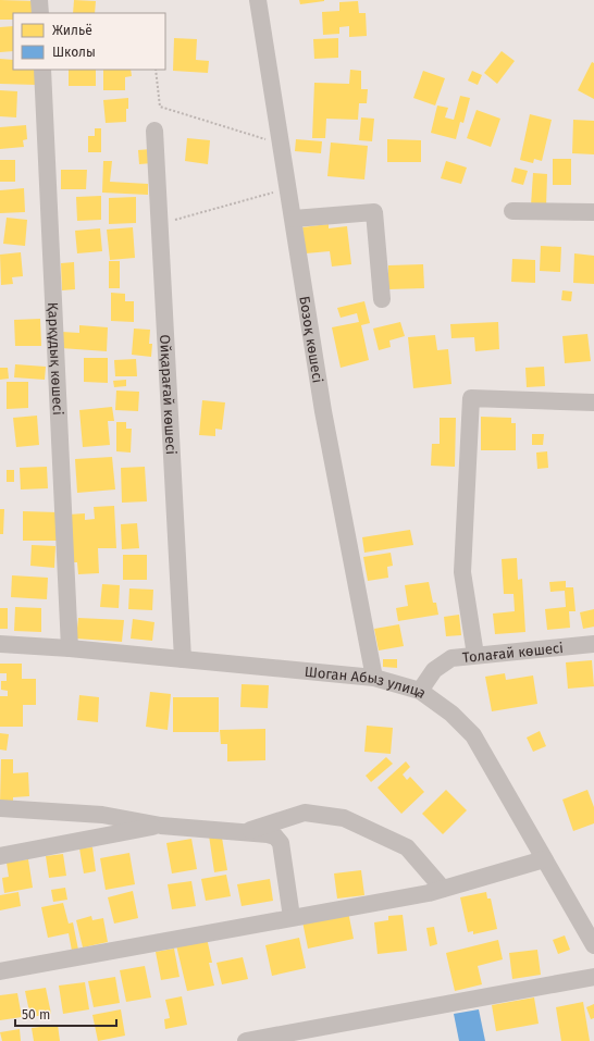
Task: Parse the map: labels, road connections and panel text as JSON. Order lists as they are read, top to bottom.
{
  "streets": {
    "street": [
      "Бозоқ көшесі",
      "Қарқұдық көшесі",
      "Ойқарағай көшесі",
      "Толағай көшесі",
      "Шоган Абыз улица"
    ]
  },
  "crossings": [
    ["Бозоқ көшесі", "Шоган Абыз улица"],
    ["Қарқұдық көшесі", "Шоган Абыз улица"],
    ["Ойқарағай көшесі", "Шоган Абыз улица"],
    ["Толағай көшесі", "Шоган Абыз улица"]
  ],
  "legend": ["Жильё", "Школы"],
  "scale_bar": "50 m"
}
